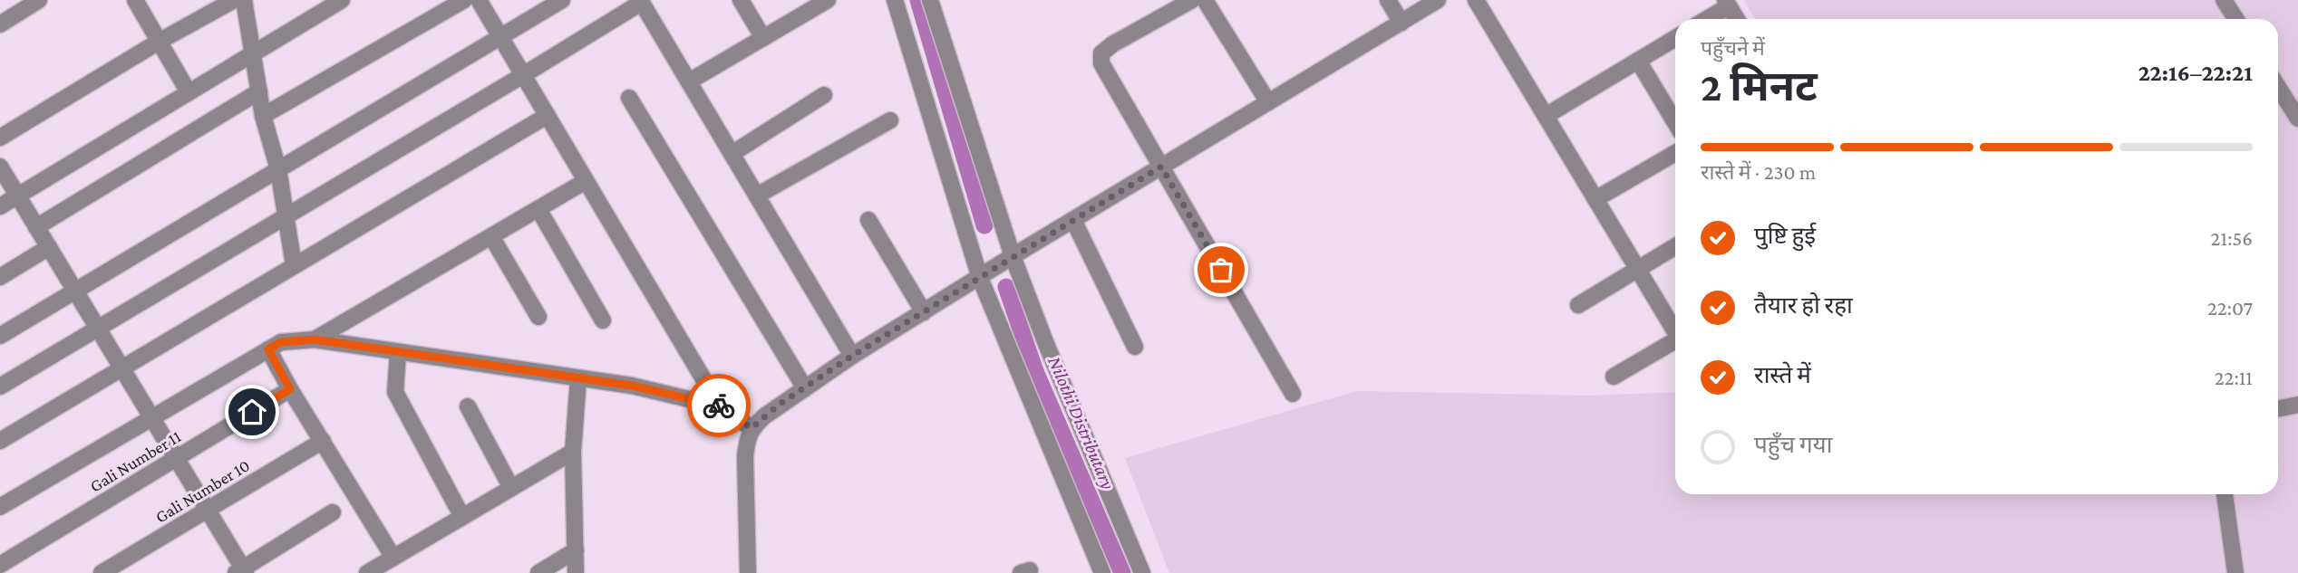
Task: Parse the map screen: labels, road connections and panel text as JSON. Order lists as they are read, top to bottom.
{
  "streets": {
    "street": ["Gali Number 11", "Gali Number 10"]
  },
  "water": ["Nilothi Distributary"],
  "page": {
    "heading": ["2 मिनट", "पहुँचने में", "22:16–22:21"],
    "bar": "रास्ते में · 230 m",
    "list": [
      ["पुष्टि हुई", "21:56"],
      ["तैयार हो रहा", "22:07"],
      ["रास्ते में", "22:11"],
      "पहुँच गया"
    ]
  }
}
